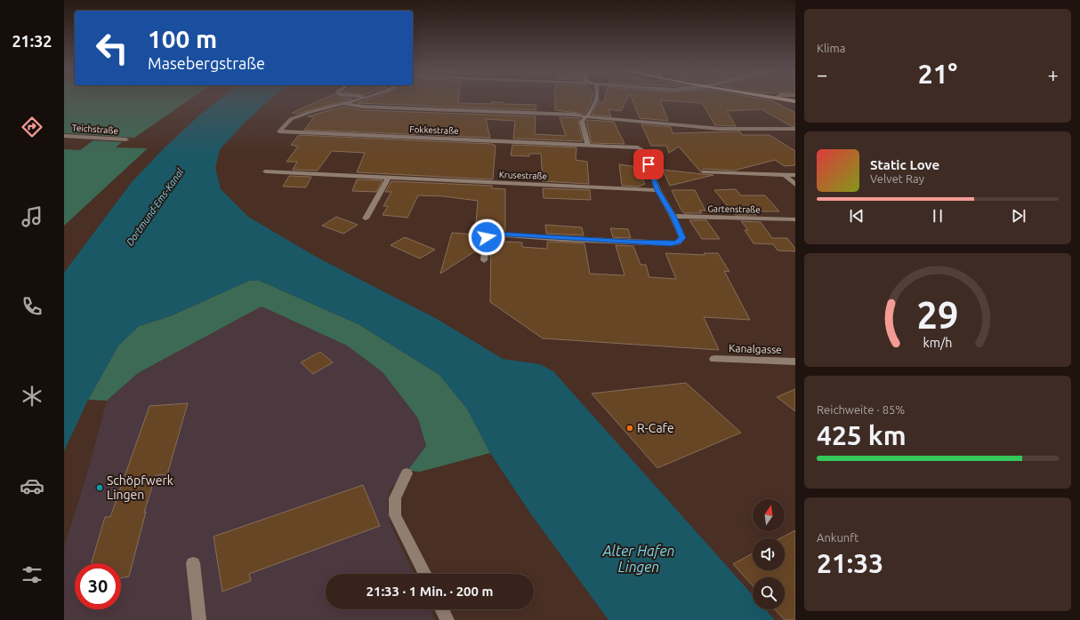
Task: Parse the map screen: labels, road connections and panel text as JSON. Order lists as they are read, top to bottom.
{
  "streets": {
    "street": [
      "Teichstraße",
      "Fokkestraße",
      "Krusestraße",
      "Gartenstraße",
      "Kanalgasse"
    ]
  },
  "crossings": [
    ["Fokkestraße", "Krusestraße"],
    ["Fokkestraße", "Gartenstraße"]
  ],
  "water": ["Dortmund-Ems-Kanal", "Alter Hafen Lingen"],
  "places": ["R-Cafe", "Schöpfwerk Lingen"],
  "north": "top",
  "page": {
    "tabs": "21:32",
    "tile": [
      "Klima",
      ["Reichweite · 85%", "425 km"],
      ["Ankunft", "21:33"]
    ],
    "turn": ["100 m", "Masebergstraße"],
    "heat": ["−", "21°", "+"],
    "song": ["Static Love", "Velvet Ray"],
    "limit": "30",
    "trip": "21:33 · 1 Min. · 200 m",
    "gauge": ["29", "km/h"]
  }
}
